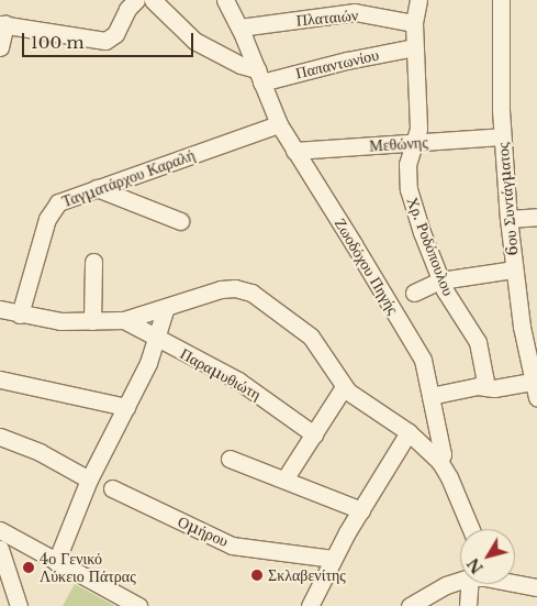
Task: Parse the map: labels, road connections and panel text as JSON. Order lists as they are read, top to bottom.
{
  "streets": {
    "street": [
      "Πλαταιών",
      "Παπαντωνίου",
      "Μεθώνης",
      "Ταγματάρχου Καραλή",
      "6ου Συντάγματος",
      "Χρ. Ροδόπουλου",
      "Ζωοδόχου Πηγής",
      "Παραμυθιώτη",
      "Ομήρου"
    ]
  },
  "crossings": [
    ["Πλαταιών", "Χρ. Ροδόπουλου"],
    ["Πλαταιών", "Ζωοδόχου Πηγής"],
    ["Παπαντωνίου", "Χρ. Ροδόπουλου"],
    ["Παπαντωνίου", "Ζωοδόχου Πηγής"],
    ["Μεθώνης", "6ου Συντάγματος"],
    ["Μεθώνης", "Χρ. Ροδόπουλου"],
    ["Μεθώνης", "Ζωοδόχου Πηγής"],
    ["Ταγματάρχου Καραλή", "Ζωοδόχου Πηγής"]
  ],
  "places": ["4ο Γενικό Λύκειο Πάτρας", "Σκλαβενίτης"],
  "scale_bar": "100 m",
  "north": "bottom left"
}
